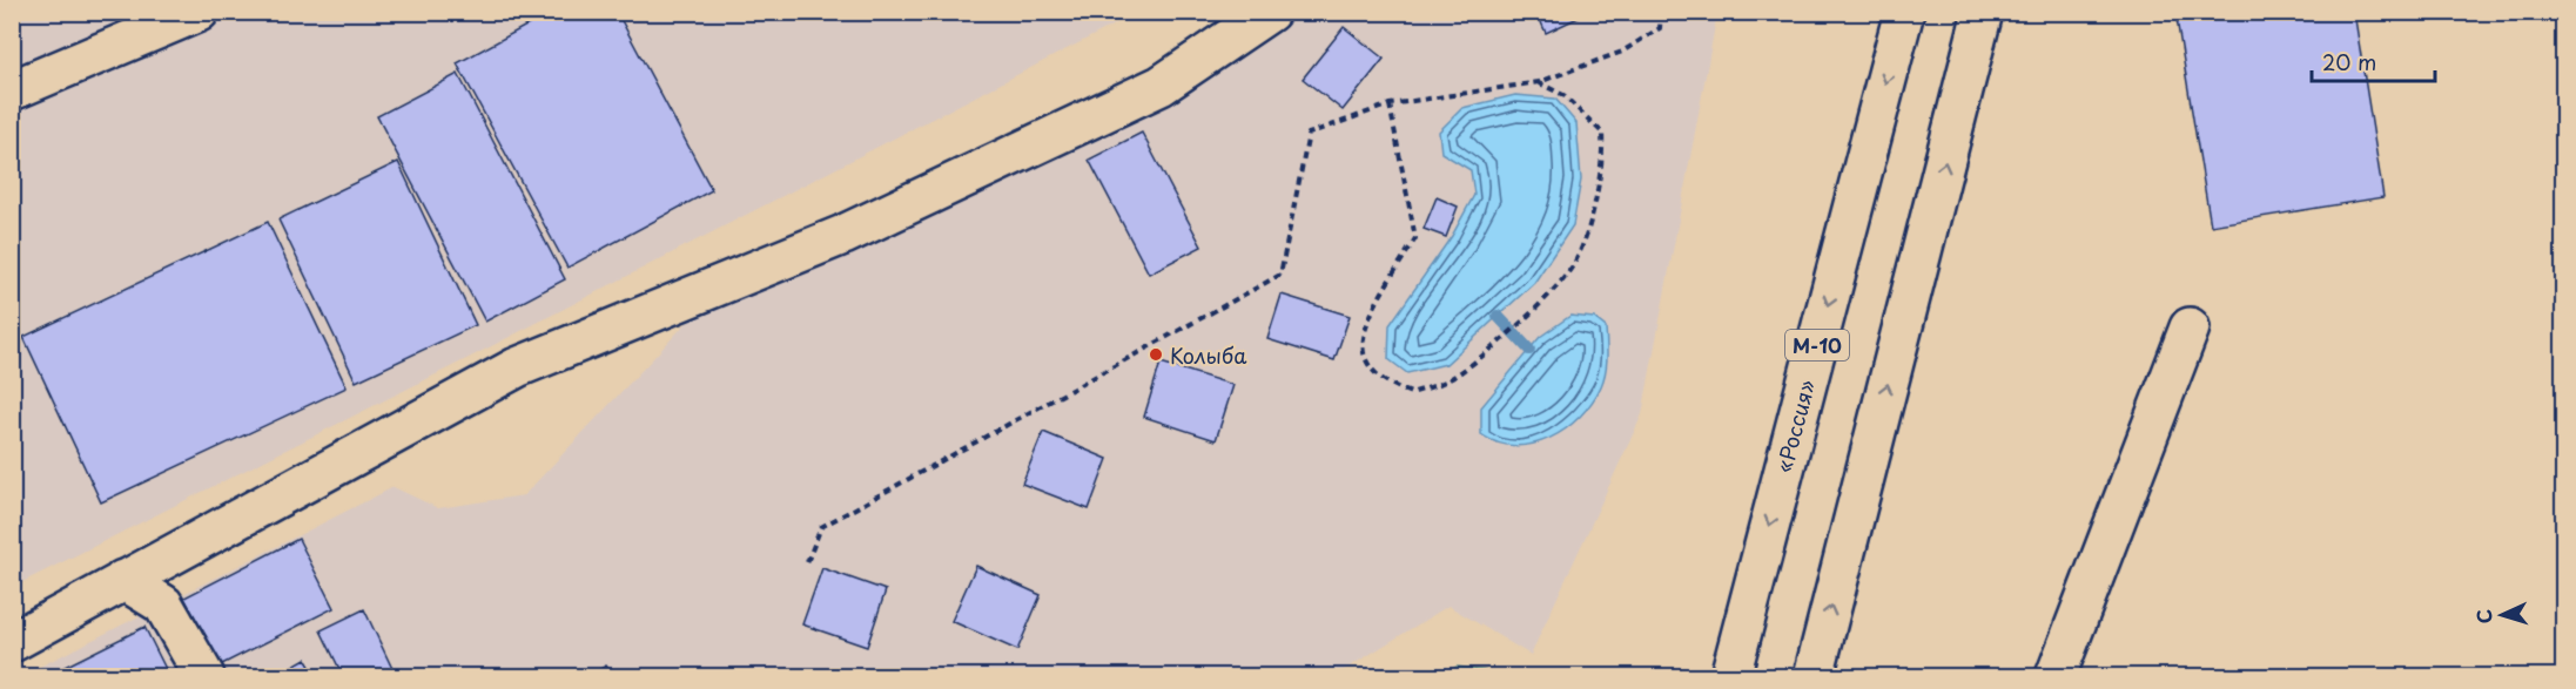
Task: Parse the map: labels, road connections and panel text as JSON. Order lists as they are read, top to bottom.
{
  "streets": {
    "main road": ["М-10", "«Россия»"]
  },
  "places": ["Колыба"],
  "scale_bar": "20 m",
  "north": "left"
}
